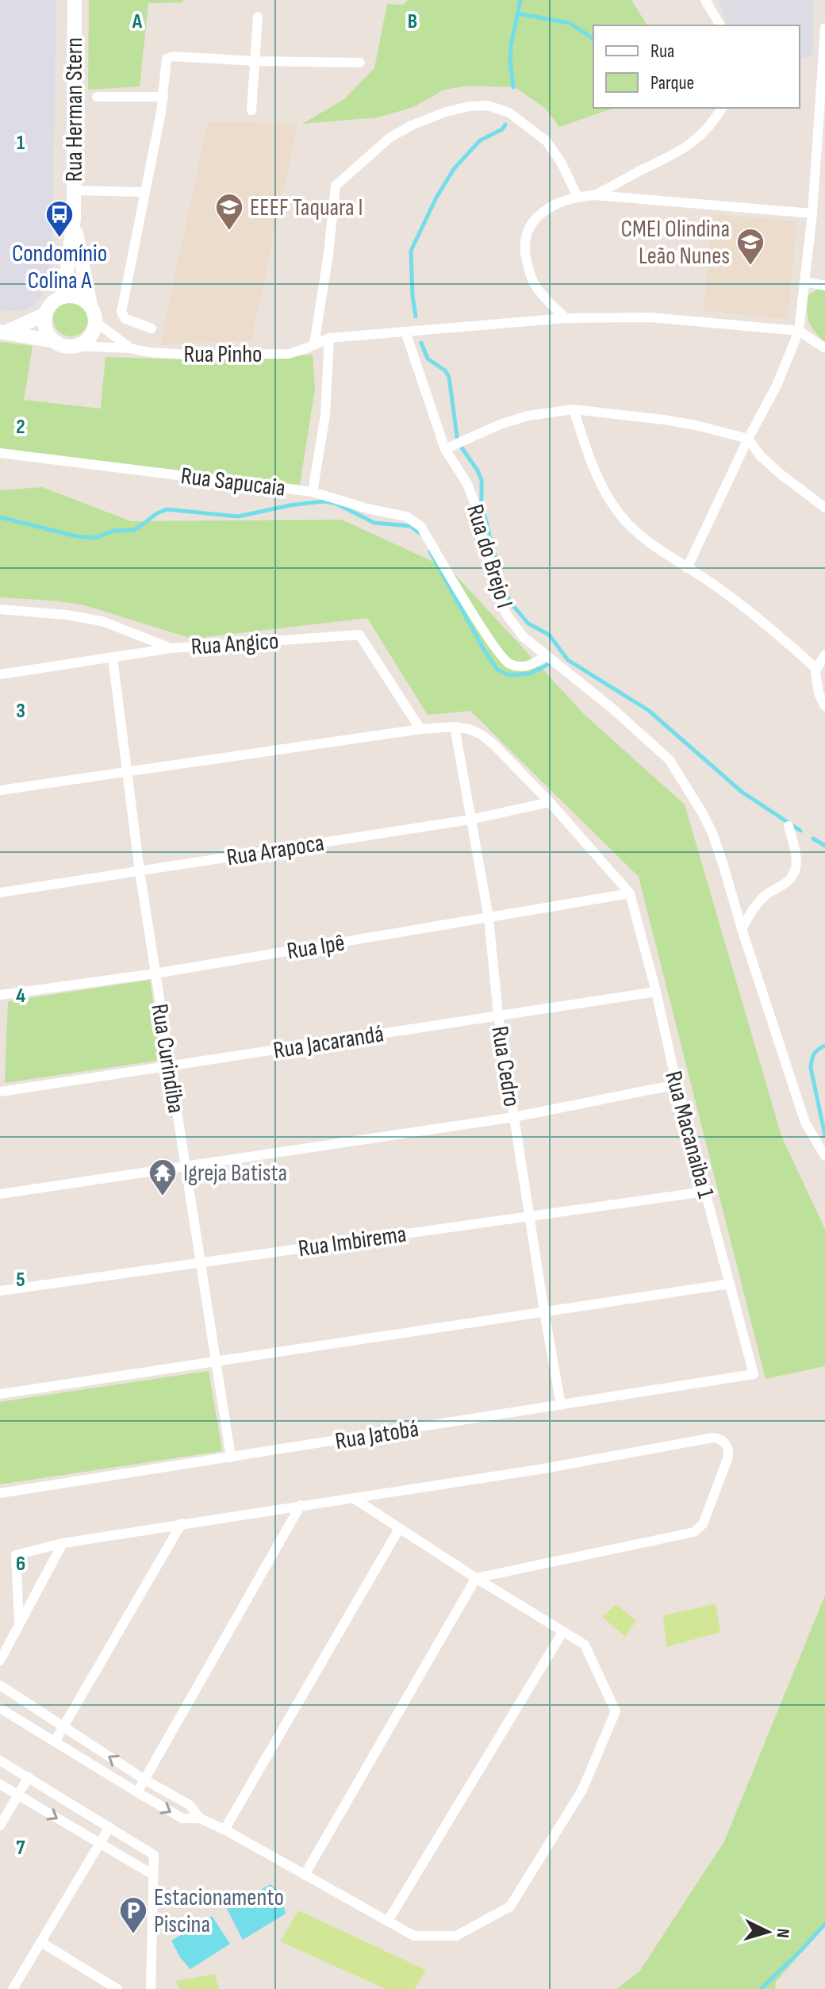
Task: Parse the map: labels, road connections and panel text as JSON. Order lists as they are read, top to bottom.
{
  "streets": {
    "street": [
      "Rua Herman Stern",
      "Rua Pinho",
      "Rua Sapucaia",
      "Rua do Brejo I",
      "Rua Angico",
      "Rua Arapoca",
      "Rua Ipê",
      "Rua Jacarandá",
      "Rua Curindiba",
      "Rua Cedro",
      "Rua Macanaiba 1",
      "Rua Imbirema",
      "Rua Jatobá"
    ]
  },
  "crossings": [
    ["Rua Herman Stern", "Rua Pinho"],
    ["Rua Pinho", "Rua Sapucaia"],
    ["Rua Pinho", "Rua do Brejo I"],
    ["Rua Angico", "Rua Curindiba"],
    ["Rua Arapoca", "Rua Curindiba"],
    ["Rua Arapoca", "Rua Cedro"],
    ["Rua Ipê", "Rua Curindiba"],
    ["Rua Ipê", "Rua Cedro"],
    ["Rua Ipê", "Rua Macanaiba 1"],
    ["Rua Jacarandá", "Rua Curindiba"],
    ["Rua Jacarandá", "Rua Cedro"],
    ["Rua Jacarandá", "Rua Macanaiba 1"],
    ["Rua Curindiba", "Rua Imbirema"],
    ["Rua Curindiba", "Rua Jatobá"],
    ["Rua Cedro", "Rua Imbirema"],
    ["Rua Cedro", "Rua Jatobá"],
    ["Rua Macanaiba 1", "Rua Imbirema"],
    ["Rua Macanaiba 1", "Rua Jatobá"]
  ],
  "places": {
    "school or university": ["EEEF Taquara I", "CMEI Olindina Leão Nunes"],
    "bus stop": ["Condomínio Colina A"],
    "temple": ["Igreja Batista"],
    "parking": ["Estacionamento Piscina"]
  },
  "legend": ["Rua", "Parque"],
  "north": "right",
  "grid": {
    "columns": ["A", "B"],
    "rows": [
      "1",
      "2",
      "3",
      "4",
      "5",
      "6",
      "7"
    ]
  }
}
